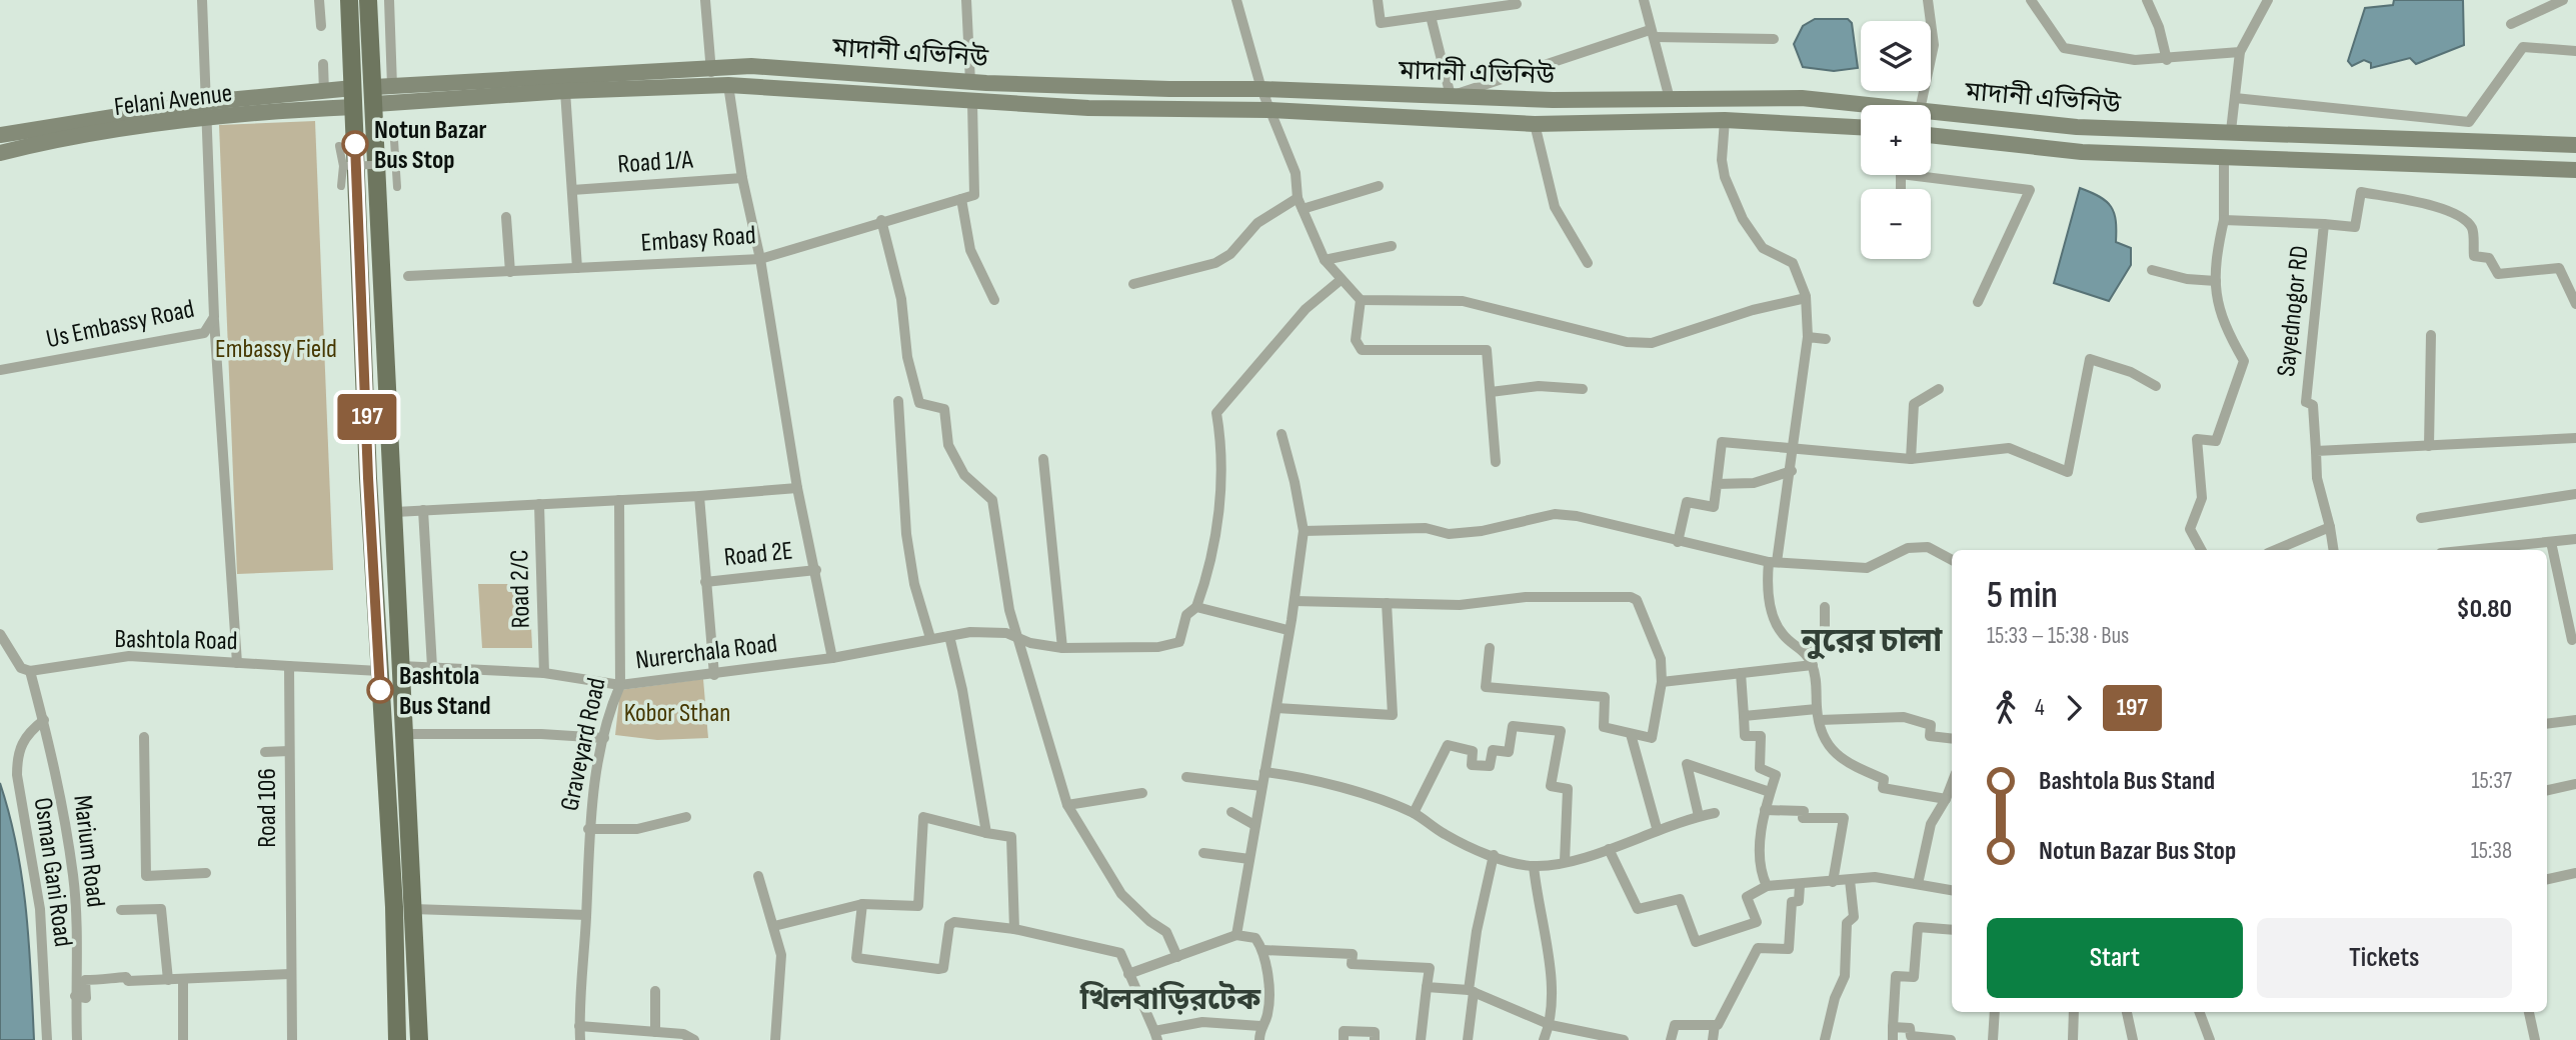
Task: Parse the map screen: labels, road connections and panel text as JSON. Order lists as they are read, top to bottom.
{
  "streets": {
    "main road": ["মাদানী এভিনিউ", "Felani Avenue"],
    "street": [
      "Road 1/A",
      "Embasy Road",
      "Sayednogor RD",
      "Us Embassy Road",
      "Road 2E",
      "Road 2/C",
      "Bashtola Road",
      "Nurerchala Road",
      "Graveyard Road",
      "Road 106",
      "Marium Road",
      "Osman Gani Road"
    ]
  },
  "crossings": [
    ["Felani Avenue", "Us Embassy Road"],
    ["Road 2/C", "Nurerchala Road"],
    ["Bashtola Road", "Road 106"],
    ["Bashtola Road", "Marium Road"],
    ["Nurerchala Road", "Graveyard Road"],
    ["Marium Road", "Osman Gani Road"]
  ],
  "districts": ["নুরের চালা", "খিলবাড়িরটেক"],
  "parks": ["Embassy Field", "Kobor Sthan"],
  "places": ["Notun Bazar Bus Stop", "Bashtola Bus Stand"],
  "lines": ["bus line 197"],
  "page": {
    "on_map": "197",
    "map_buttons": ["+", "−"],
    "heading": ["5 min", "15:33 – 15:38 · Bus", "$0.80"],
    "legs": ["4", "197"],
    "list": [
      {
        "name": "Bashtola Bus Stand",
        "value": "15:37"
      },
      {
        "name": "Notun Bazar Bus Stop",
        "value": "15:38"
      }
    ],
    "buttons": ["Start", "Tickets"]
  }
}
